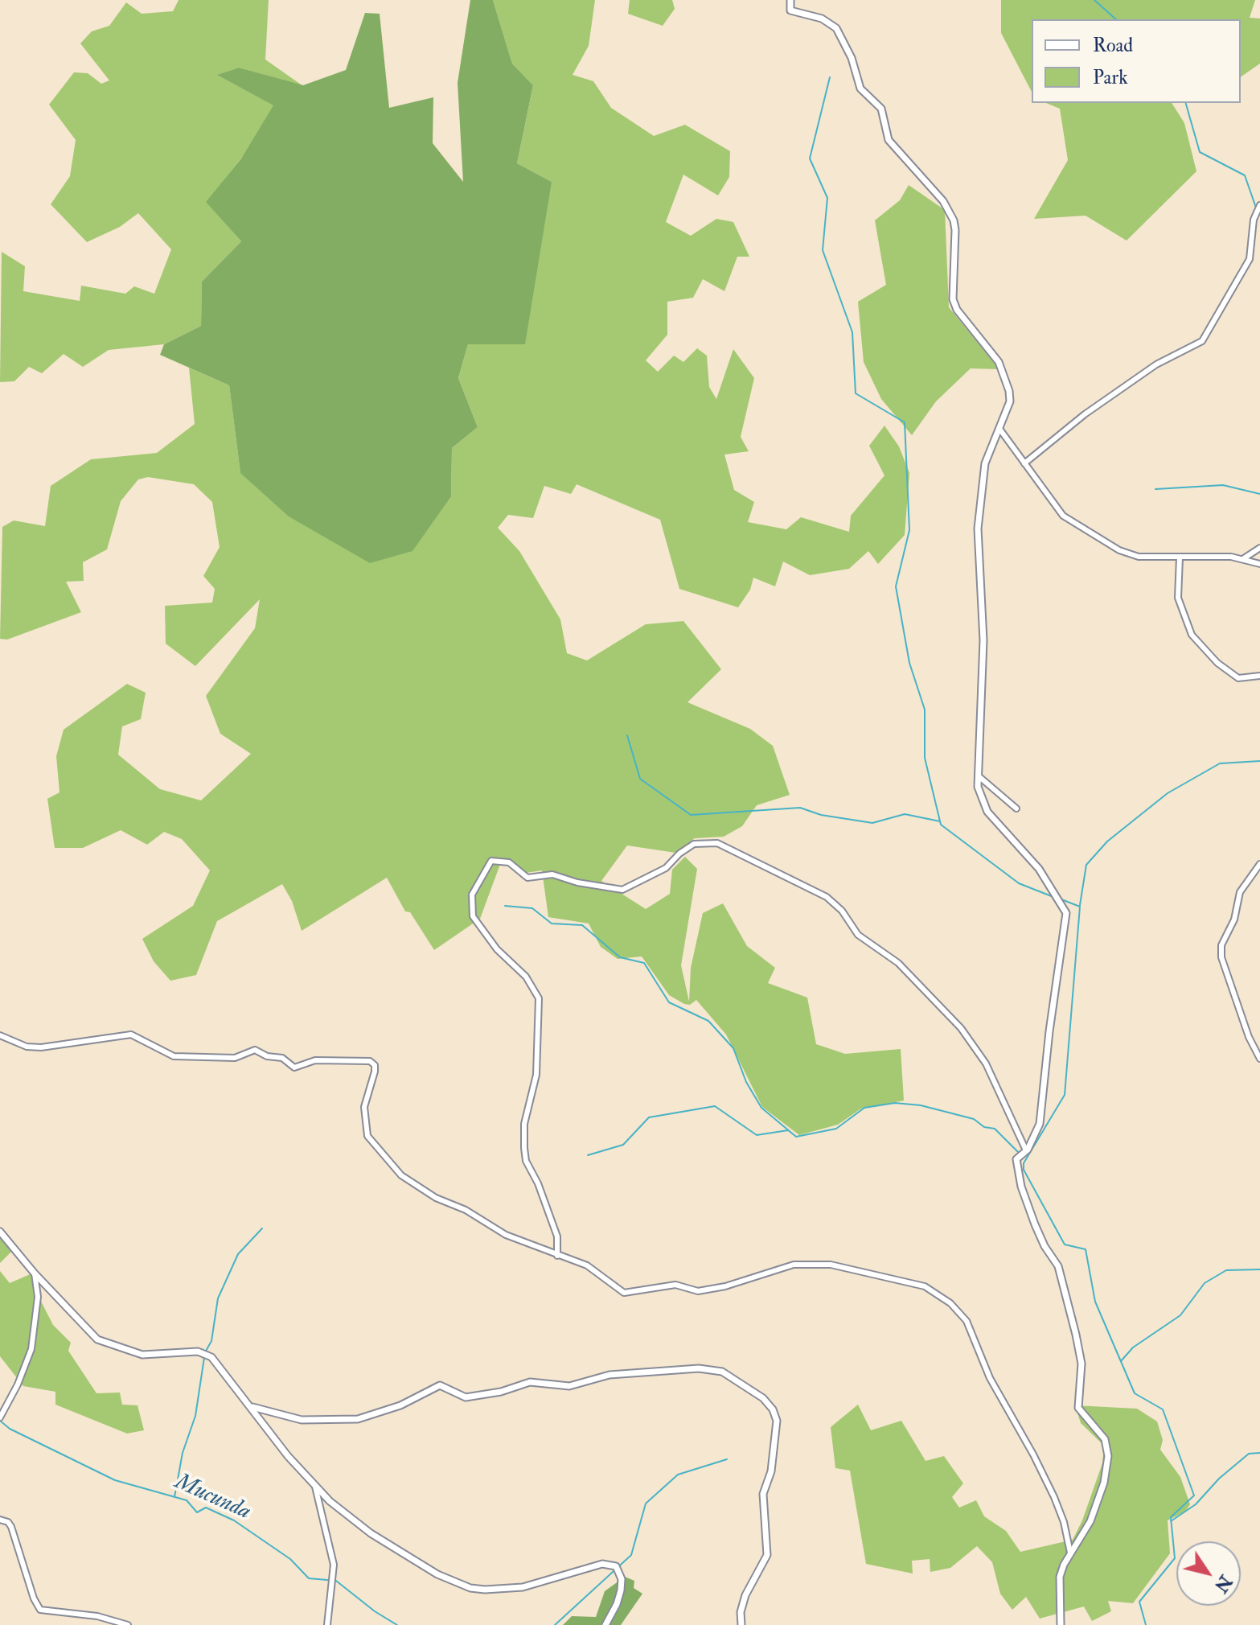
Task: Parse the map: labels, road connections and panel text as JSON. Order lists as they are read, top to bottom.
{
  "water": ["Mucunda"],
  "legend": ["Road", "Park"],
  "north": "bottom right"
}
